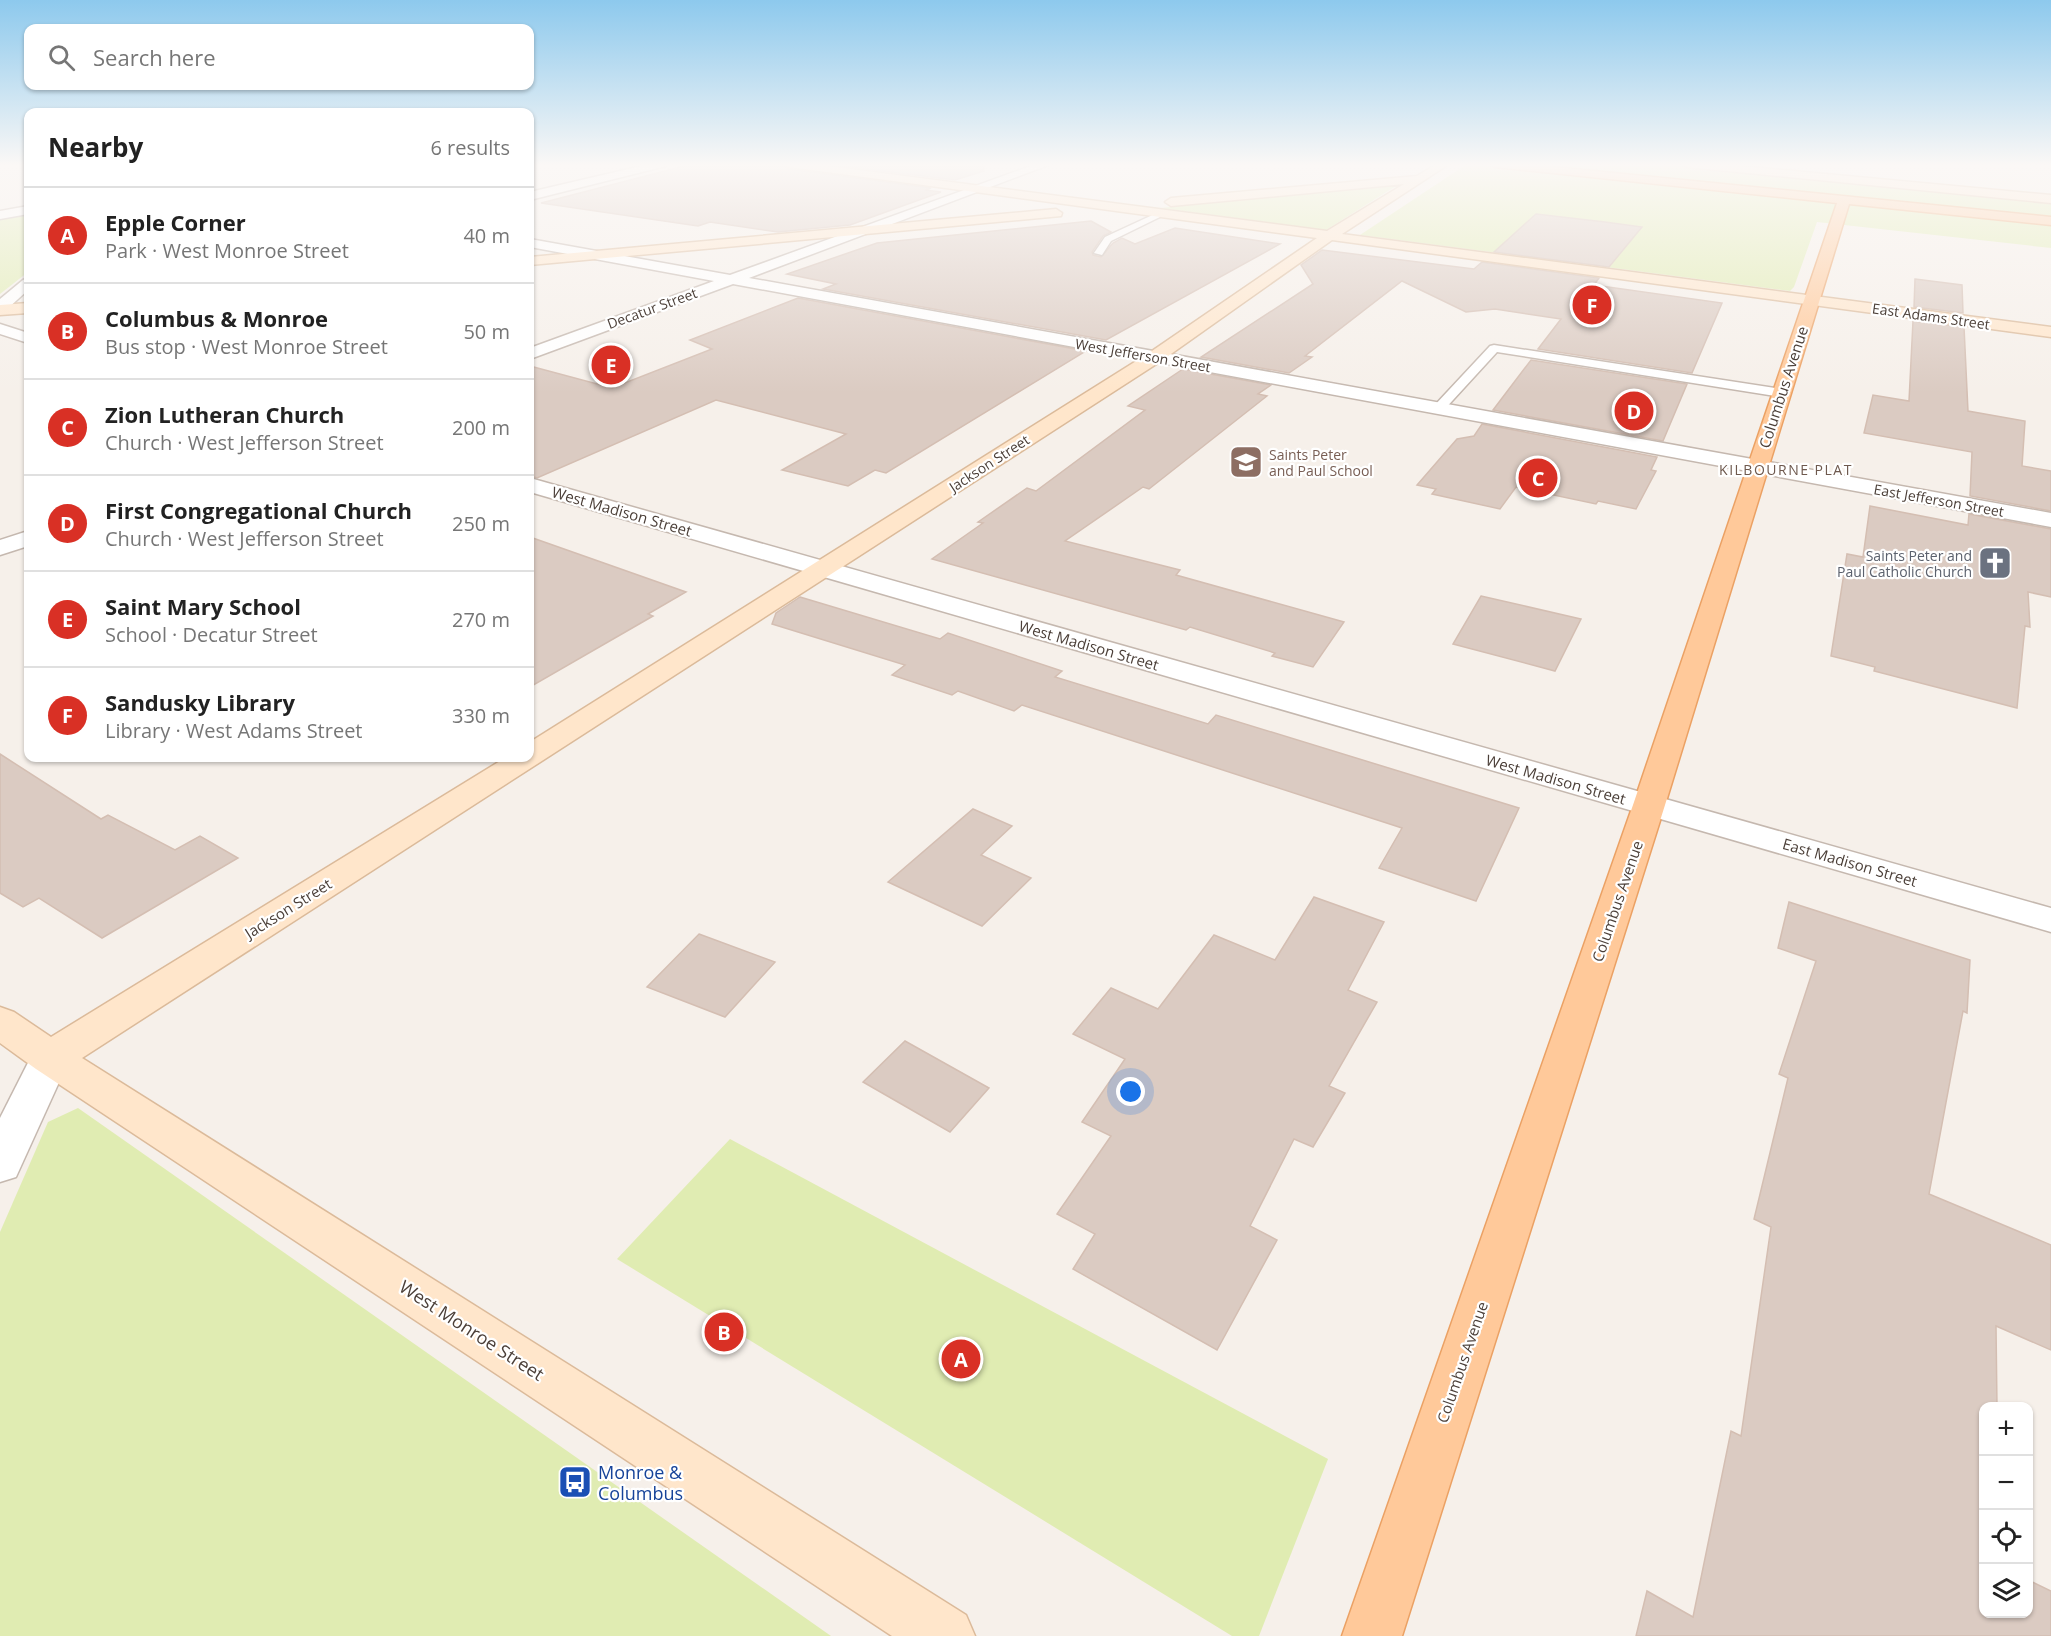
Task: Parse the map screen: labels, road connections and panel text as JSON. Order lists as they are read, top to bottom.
{
  "streets": {
    "main road": ["Columbus Avenue"],
    "street": [
      "Decatur Street",
      "East Adams Street",
      "West Jefferson Street",
      "Jackson Street",
      "East Jefferson Street",
      "West Madison Street",
      "East Madison Street",
      "West Monroe Street"
    ]
  },
  "crossings": [
    ["Decatur Street", "West Jefferson Street"],
    ["East Adams Street", "Columbus Avenue"],
    ["West Jefferson Street", "Columbus Avenue"],
    ["West Jefferson Street", "Jackson Street"],
    ["West Jefferson Street", "East Jefferson Street"],
    ["Columbus Avenue", "East Jefferson Street"],
    ["Columbus Avenue", "West Madison Street"],
    ["Columbus Avenue", "East Madison Street"],
    ["Jackson Street", "West Madison Street"],
    ["Jackson Street", "West Monroe Street"],
    ["West Madison Street", "East Madison Street"]
  ],
  "districts": ["KILBOURNE PLAT"],
  "places": {
    "school or university": ["Saints Peter and Paul School"],
    "church": ["Saints Peter and Paul Catholic Church"],
    "bus stop": ["Monroe & Columbus"]
  },
  "page": {
    "search": "Search here",
    "heading": ["Nearby", "6 results"],
    "list": [
      {
        "mark": "A",
        "name": "Epple Corner",
        "note": "Park · West Monroe Street",
        "value": "40 m"
      },
      {
        "mark": "B",
        "name": "Columbus & Monroe",
        "note": "Bus stop · West Monroe Street",
        "value": "50 m"
      },
      {
        "mark": "C",
        "name": "Zion Lutheran Church",
        "note": "Church · West Jefferson Street",
        "value": "200 m"
      },
      {
        "mark": "D",
        "name": "First Congregational Church",
        "note": "Church · West Jefferson Street",
        "value": "250 m"
      },
      {
        "mark": "E",
        "name": "Saint Mary School",
        "note": "School · Decatur Street",
        "value": "270 m"
      },
      {
        "mark": "F",
        "name": "Sandusky Library",
        "note": "Library · West Adams Street",
        "value": "330 m"
      }
    ],
    "pins": [
      "F",
      "E",
      "D",
      "C",
      "B",
      "A"
    ],
    "map_buttons": ["+", "−"]
  }
}
